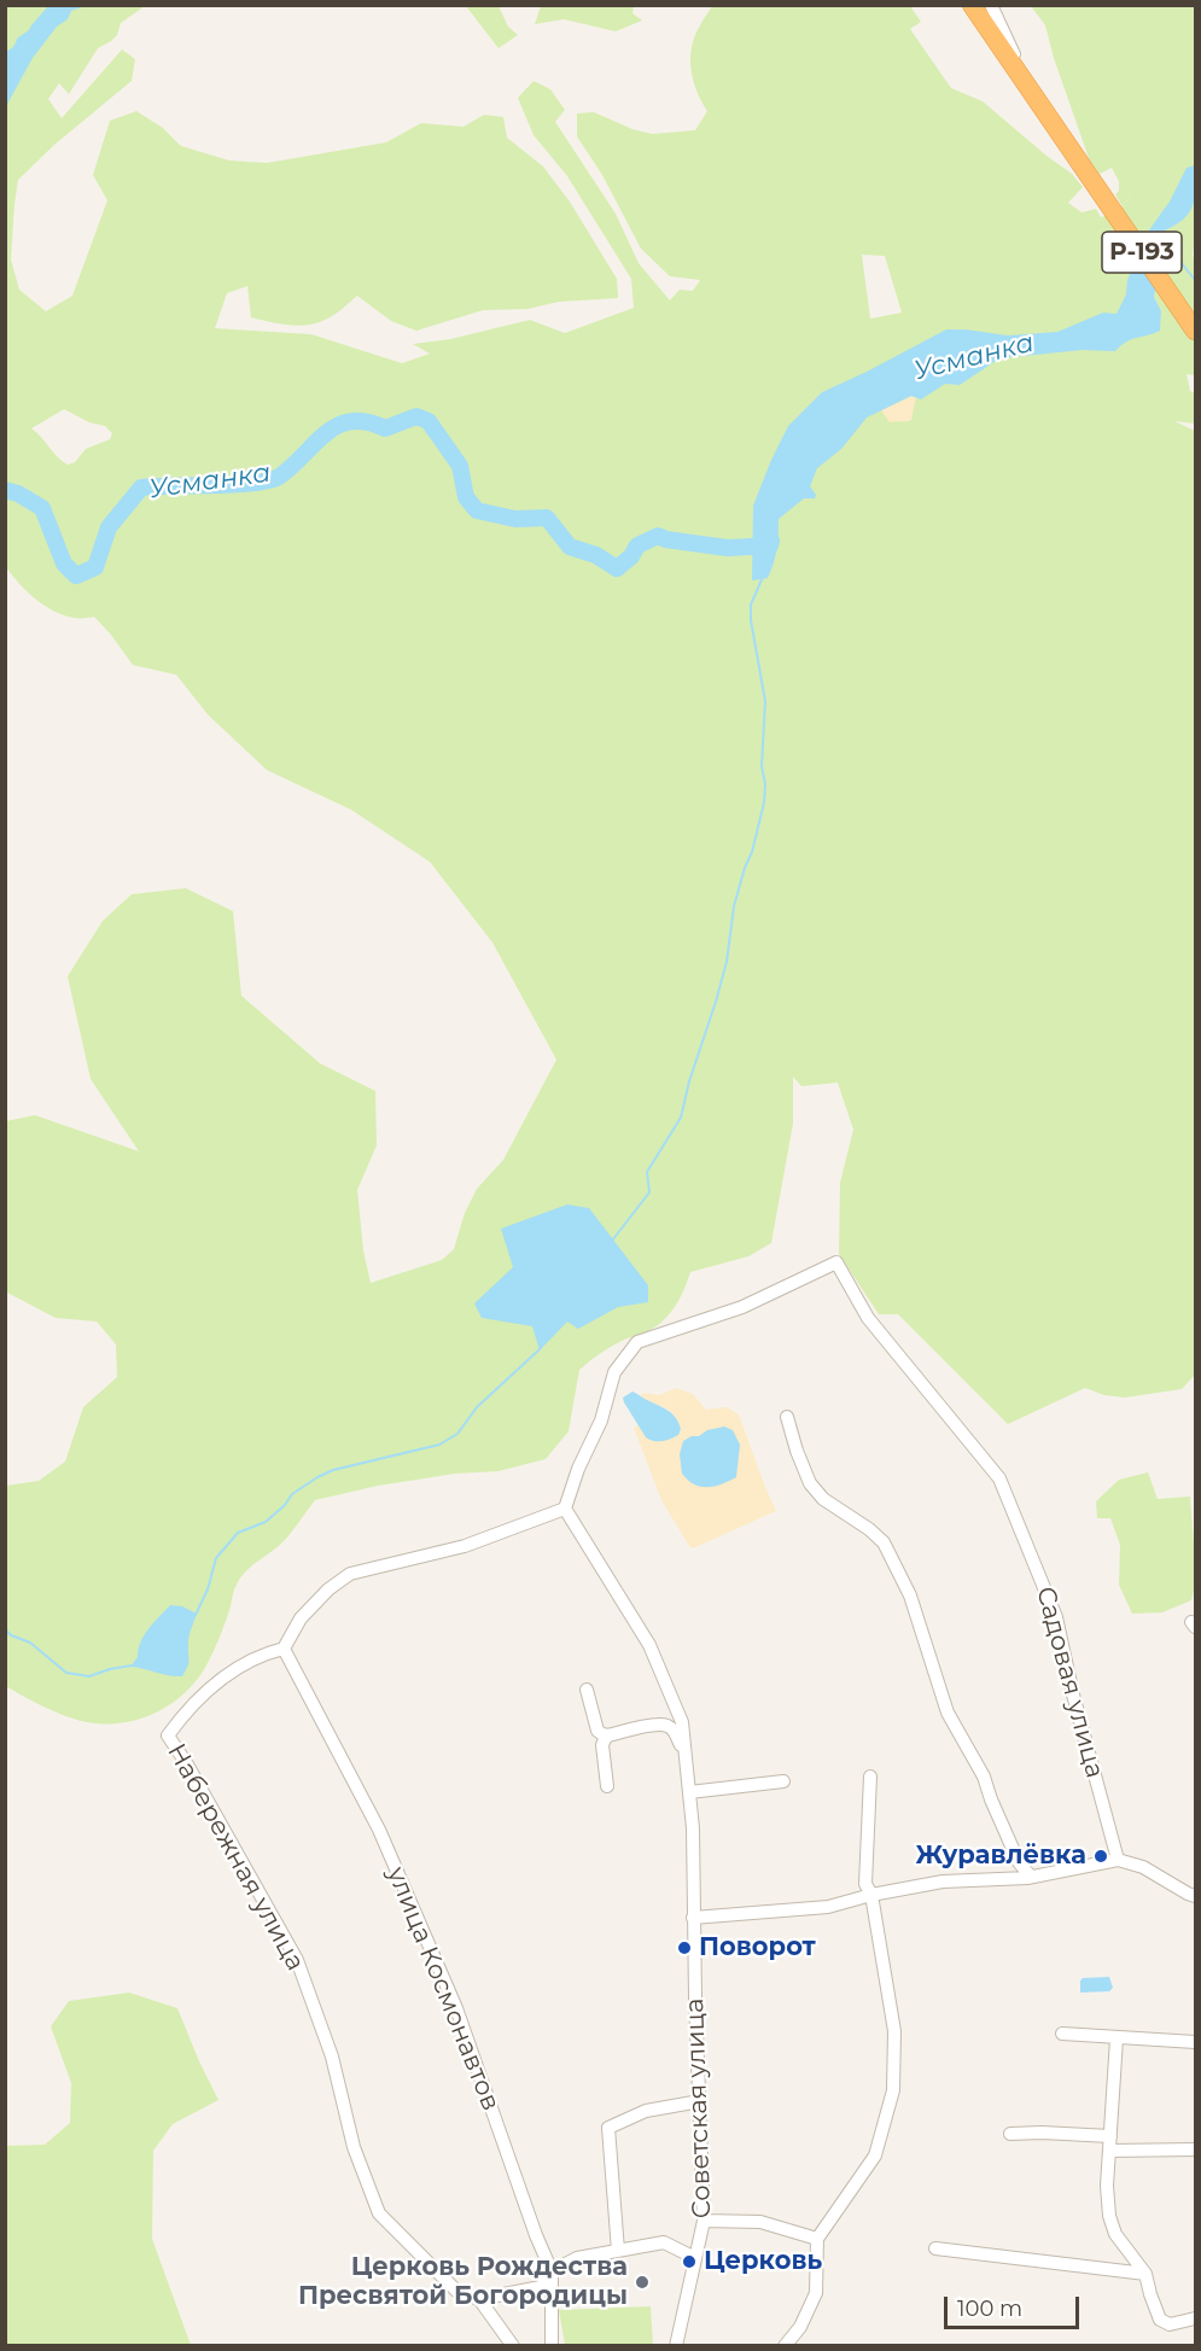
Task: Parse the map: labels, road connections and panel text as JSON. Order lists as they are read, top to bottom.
{
  "streets": {
    "highway": ["Р-193"],
    "street": [
      "Садовая улица",
      "Набережная улица",
      "улица Космонавтов",
      "Советская улица"
    ]
  },
  "crossings": [
    ["Садовая улица", "Советская улица"],
    ["Набережная улица", "улица Космонавтов"]
  ],
  "water": ["Усманка"],
  "places": [
    "Журавлёвка",
    "Поворот",
    "Церковь",
    "Церковь Рождества Пресвятой Богородицы"
  ],
  "scale_bar": "100 m"
}
